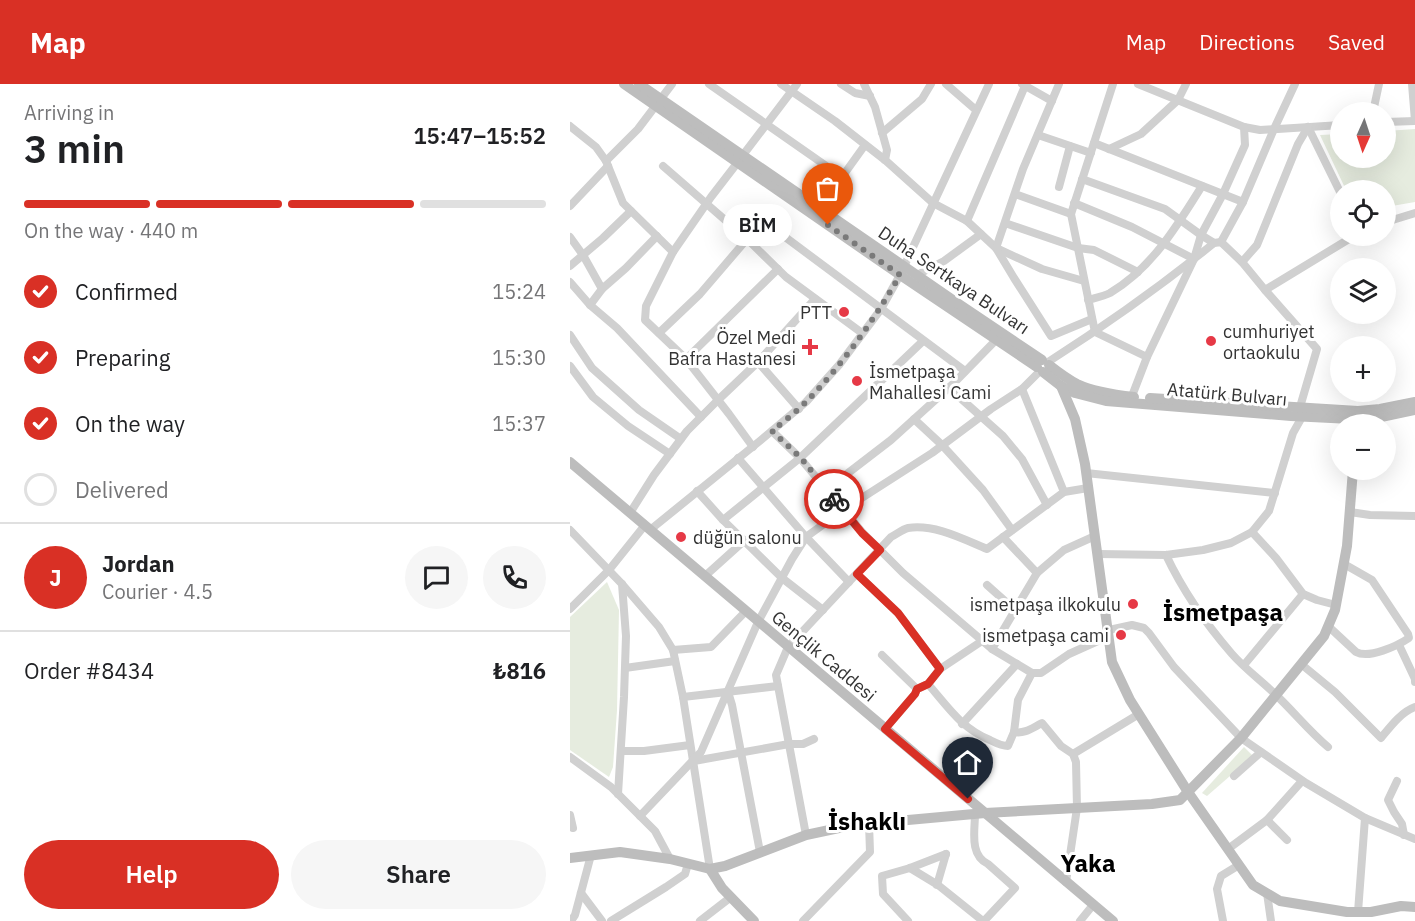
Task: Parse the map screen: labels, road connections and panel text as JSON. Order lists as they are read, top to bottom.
{
  "streets": {
    "main road": ["Duha Sertkaya Bulvarı", "Atatürk Bulvarı", "Gençlik Caddesi"]
  },
  "crossings": [
    ["Duha Sertkaya Bulvarı", "Atatürk Bulvarı"]
  ],
  "districts": ["İsmetpaşa", "İshaklı", "Yaka"],
  "places": {
    "other": [
      "BİM",
      "PTT",
      "cumhuriyet ortaokulu",
      "İsmetpaşa Mahallesi Cami",
      "düğün salonu",
      "ismetpaşa ilkokulu",
      "ismetpaşa cami"
    ],
    "health": ["Özel Medi Bafra Hastanesi"]
  },
  "north": "bottom",
  "page": {
    "header": "Map",
    "nav": ["Map", "Directions", "Saved"],
    "heading": ["3 min", "Arriving in", "15:47–15:52"],
    "panel": [
      "Jordan",
      "Courier · 4.5",
      "Order #8434",
      "₺816"
    ],
    "map_buttons": ["+", "−"],
    "bar": "On the way · 440 m",
    "bubble": "BİM",
    "list": [
      ["Confirmed", "15:24"],
      ["Preparing", "15:30"],
      ["On the way", "15:37"],
      "Delivered"
    ],
    "round": "J",
    "buttons": ["Help", "Share"]
  }
}
